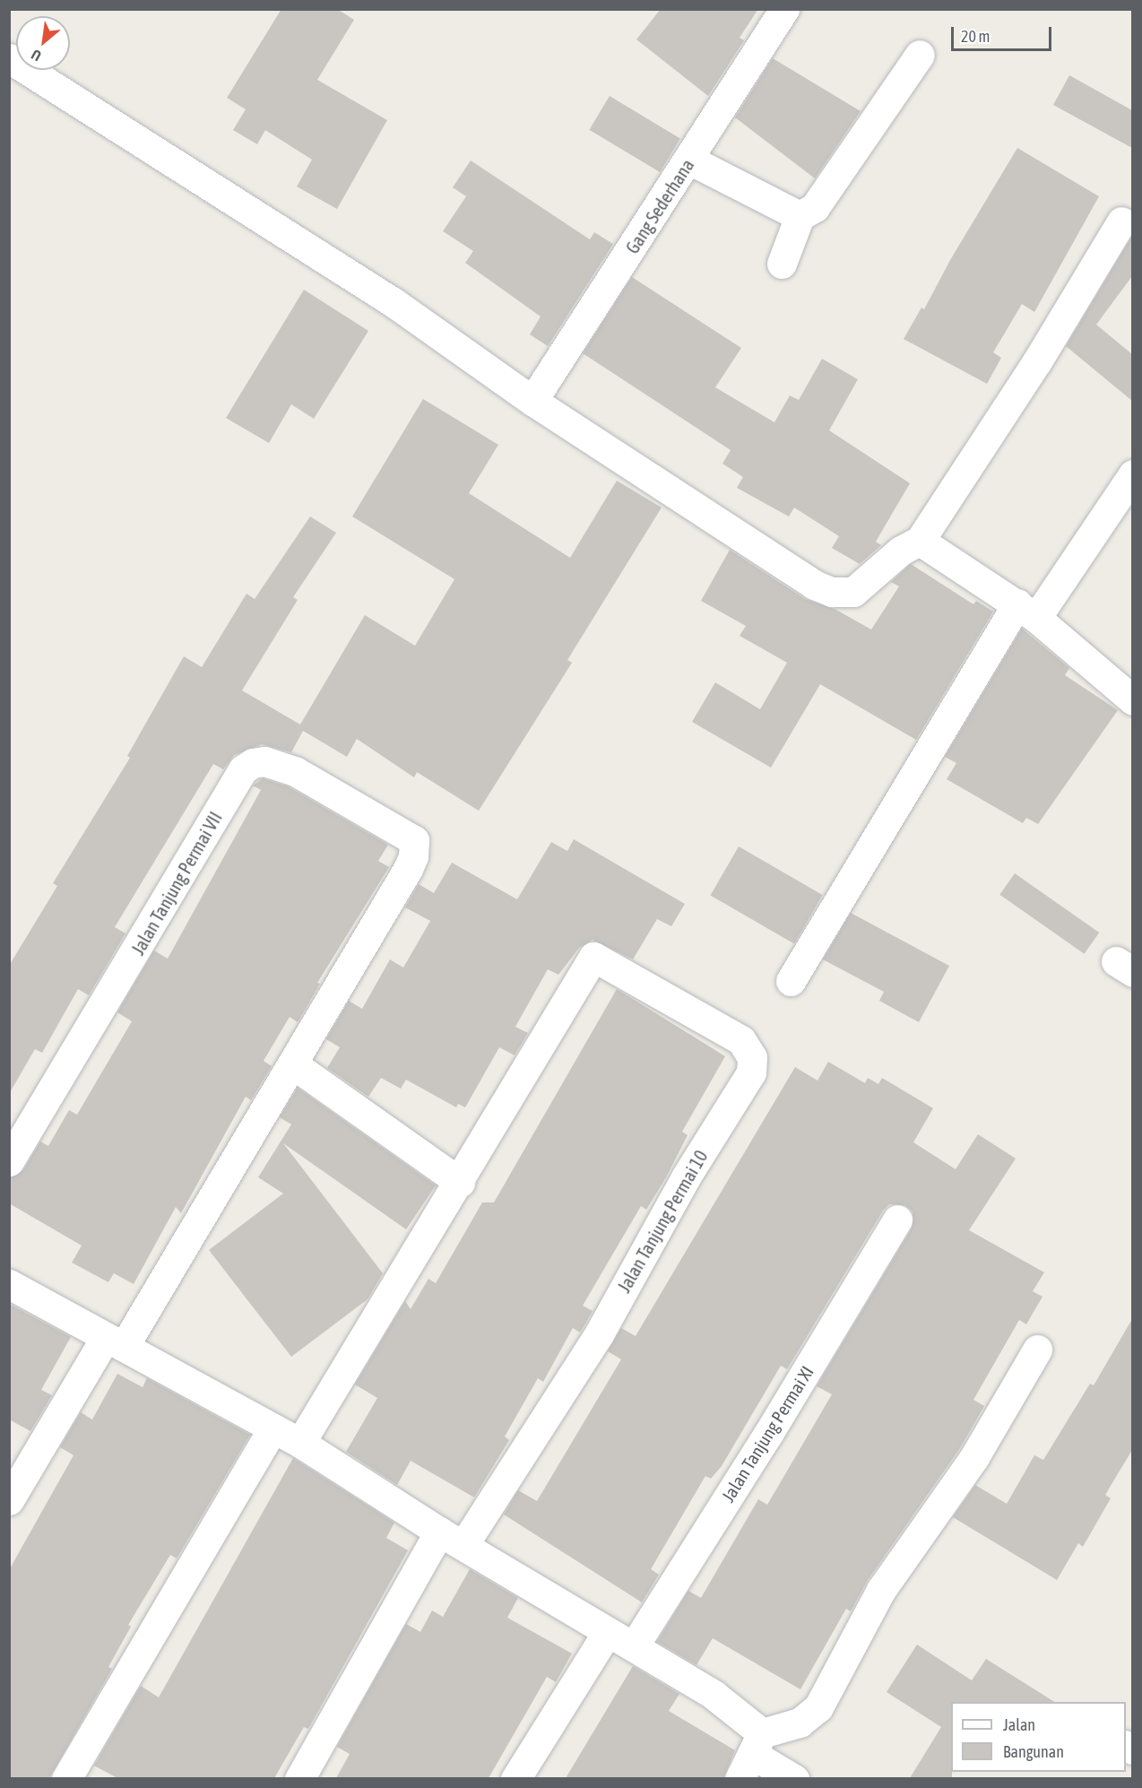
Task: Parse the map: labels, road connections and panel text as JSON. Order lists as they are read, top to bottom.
{
  "streets": {
    "street": [
      "Gang Sederhana",
      "Jalan Tanjung Permai VII",
      "Jalan Tanjung Permai 10",
      "Jalan Tanjung Permai XI"
    ]
  },
  "legend": ["Jalan", "Bangunan"],
  "scale_bar": "20 m",
  "north": "bottom left"
}
